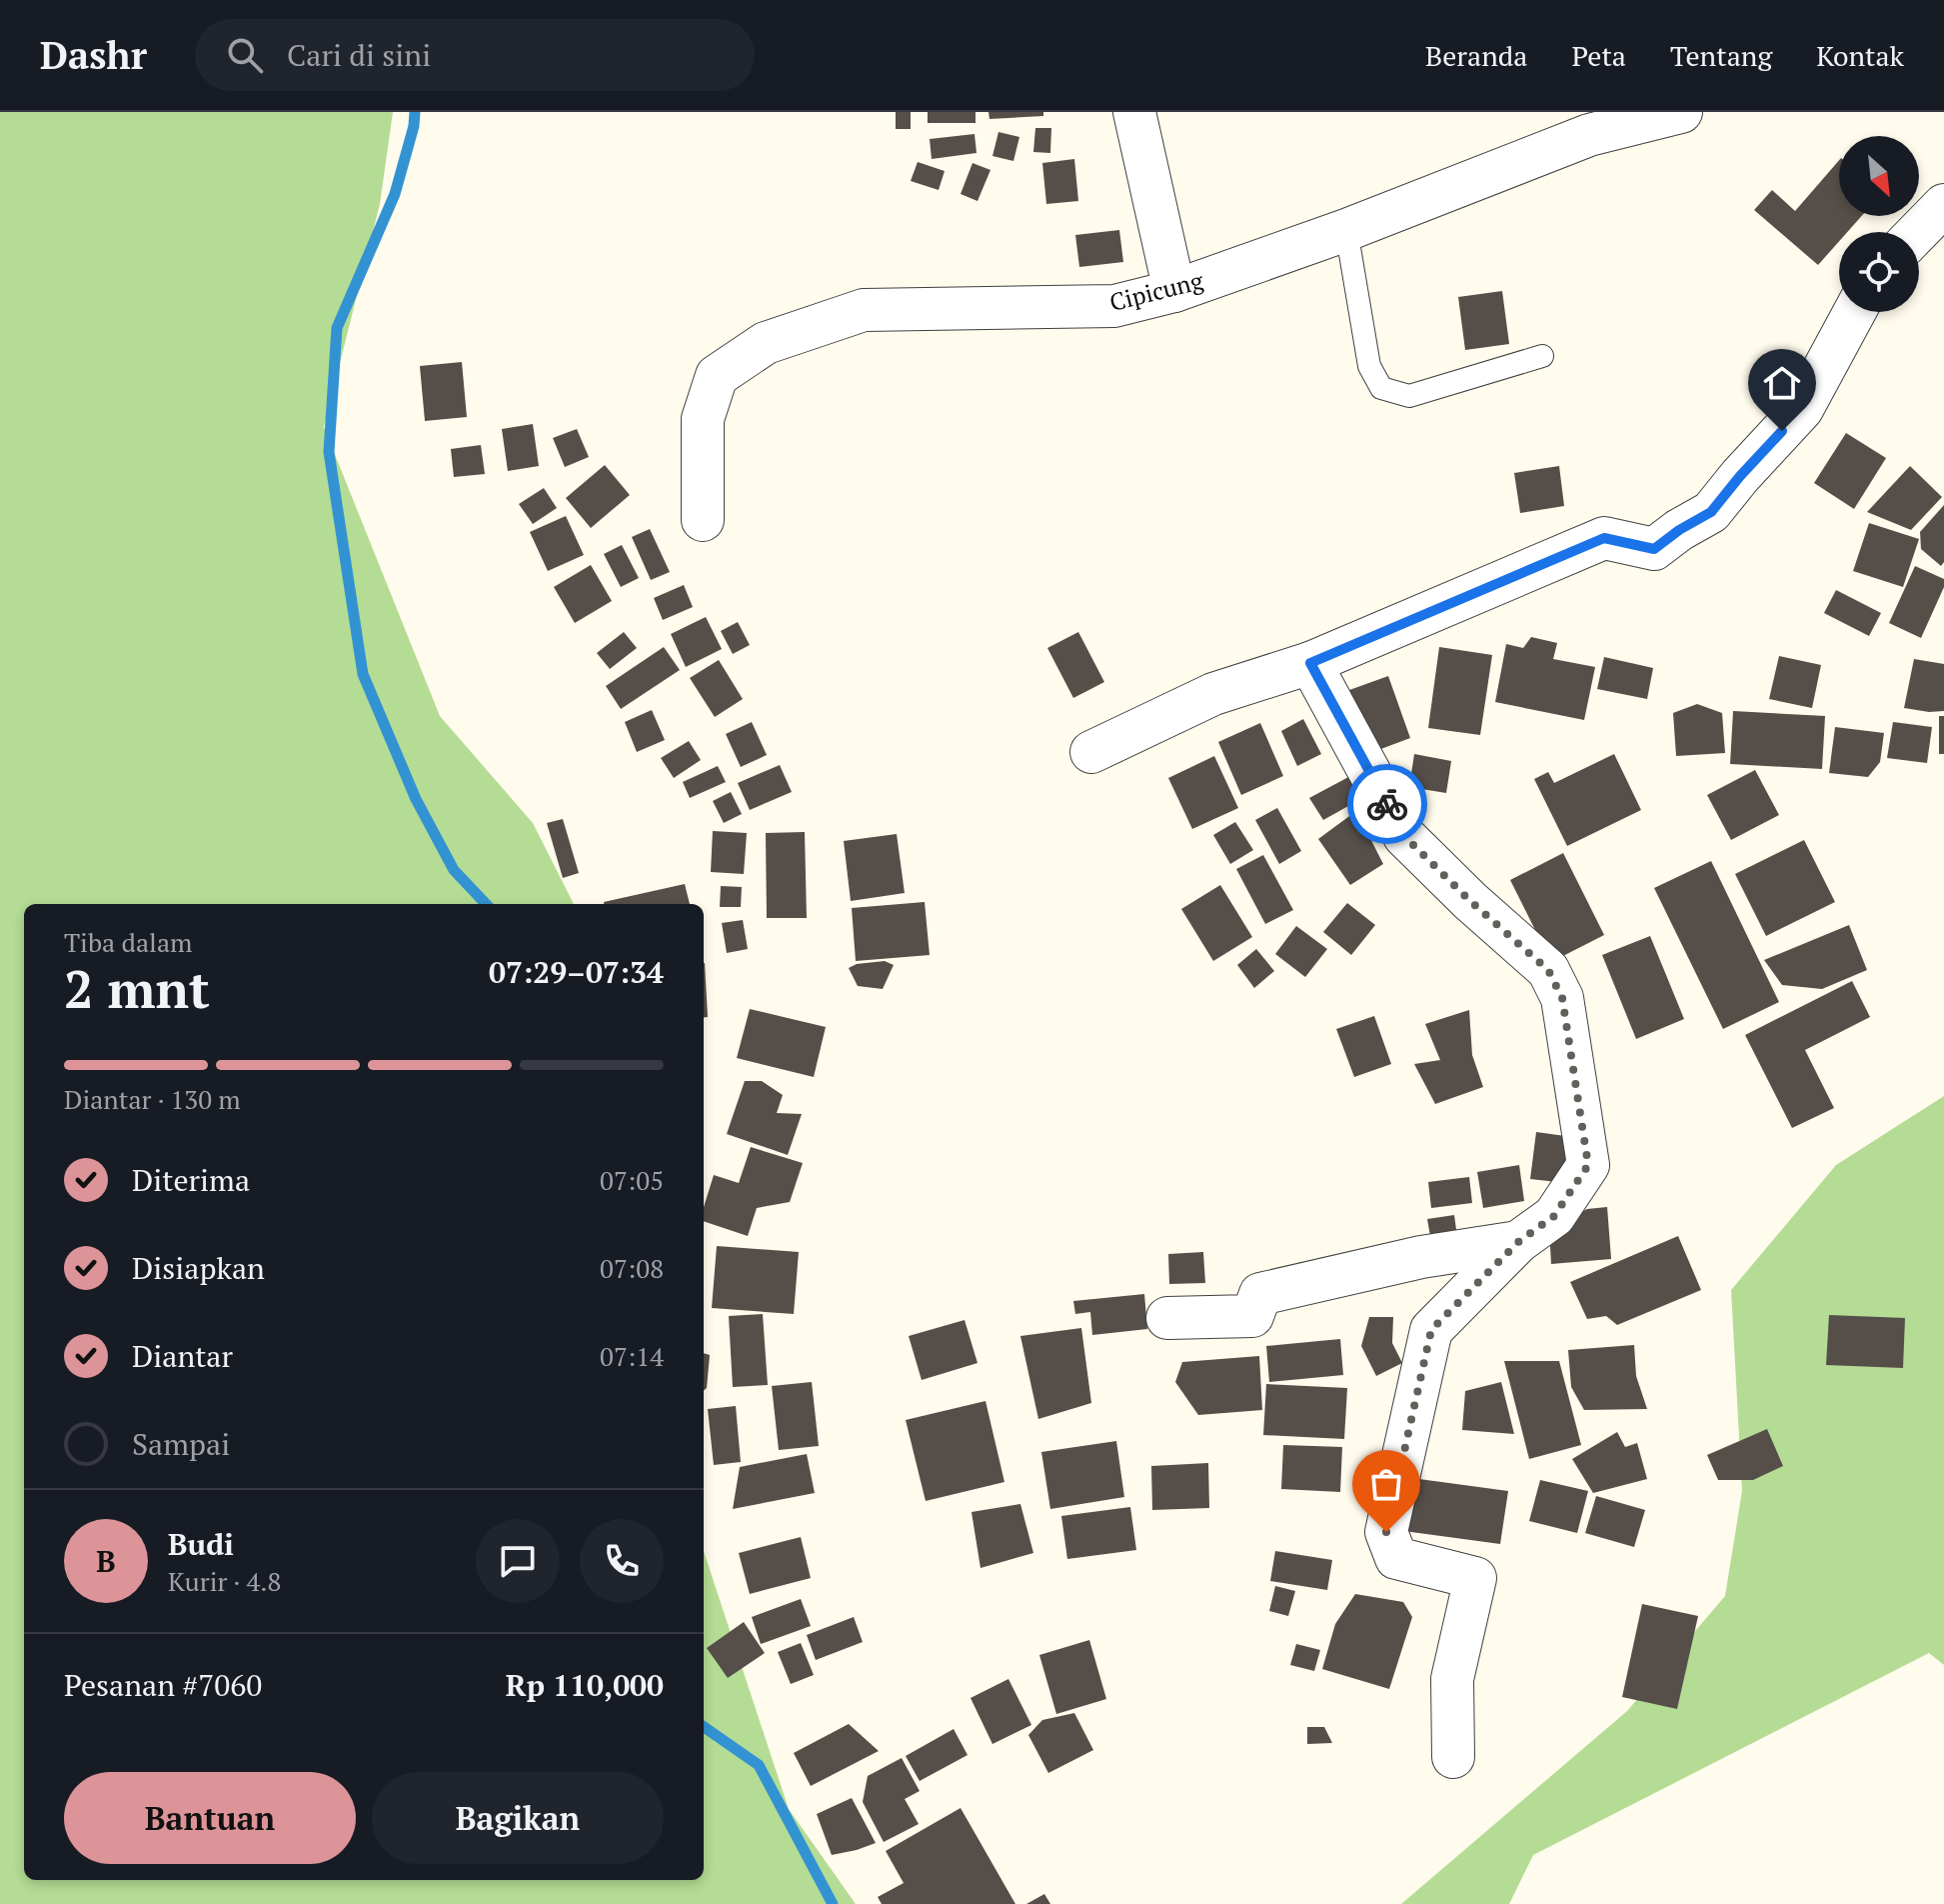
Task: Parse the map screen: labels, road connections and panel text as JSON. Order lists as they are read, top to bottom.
{
  "streets": {
    "street": ["Cipicung"]
  },
  "north": "bottom right",
  "page": {
    "header": "Dashr",
    "search": "Cari di sini",
    "nav": [
      "Beranda",
      "Peta",
      "Tentang",
      "Kontak"
    ],
    "heading": ["2 mnt", "Tiba dalam", "07:29–07:34"],
    "panel": [
      "Budi",
      "Kurir · 4.8",
      "Pesanan #7060",
      "Rp 110,000"
    ],
    "bar": "Diantar · 130 m",
    "list": [
      ["Diterima", "07:05"],
      ["Disiapkan", "07:08"],
      ["Diantar", "07:14"],
      "Sampai"
    ],
    "round": "B",
    "buttons": ["Bantuan", "Bagikan"]
  }
}
